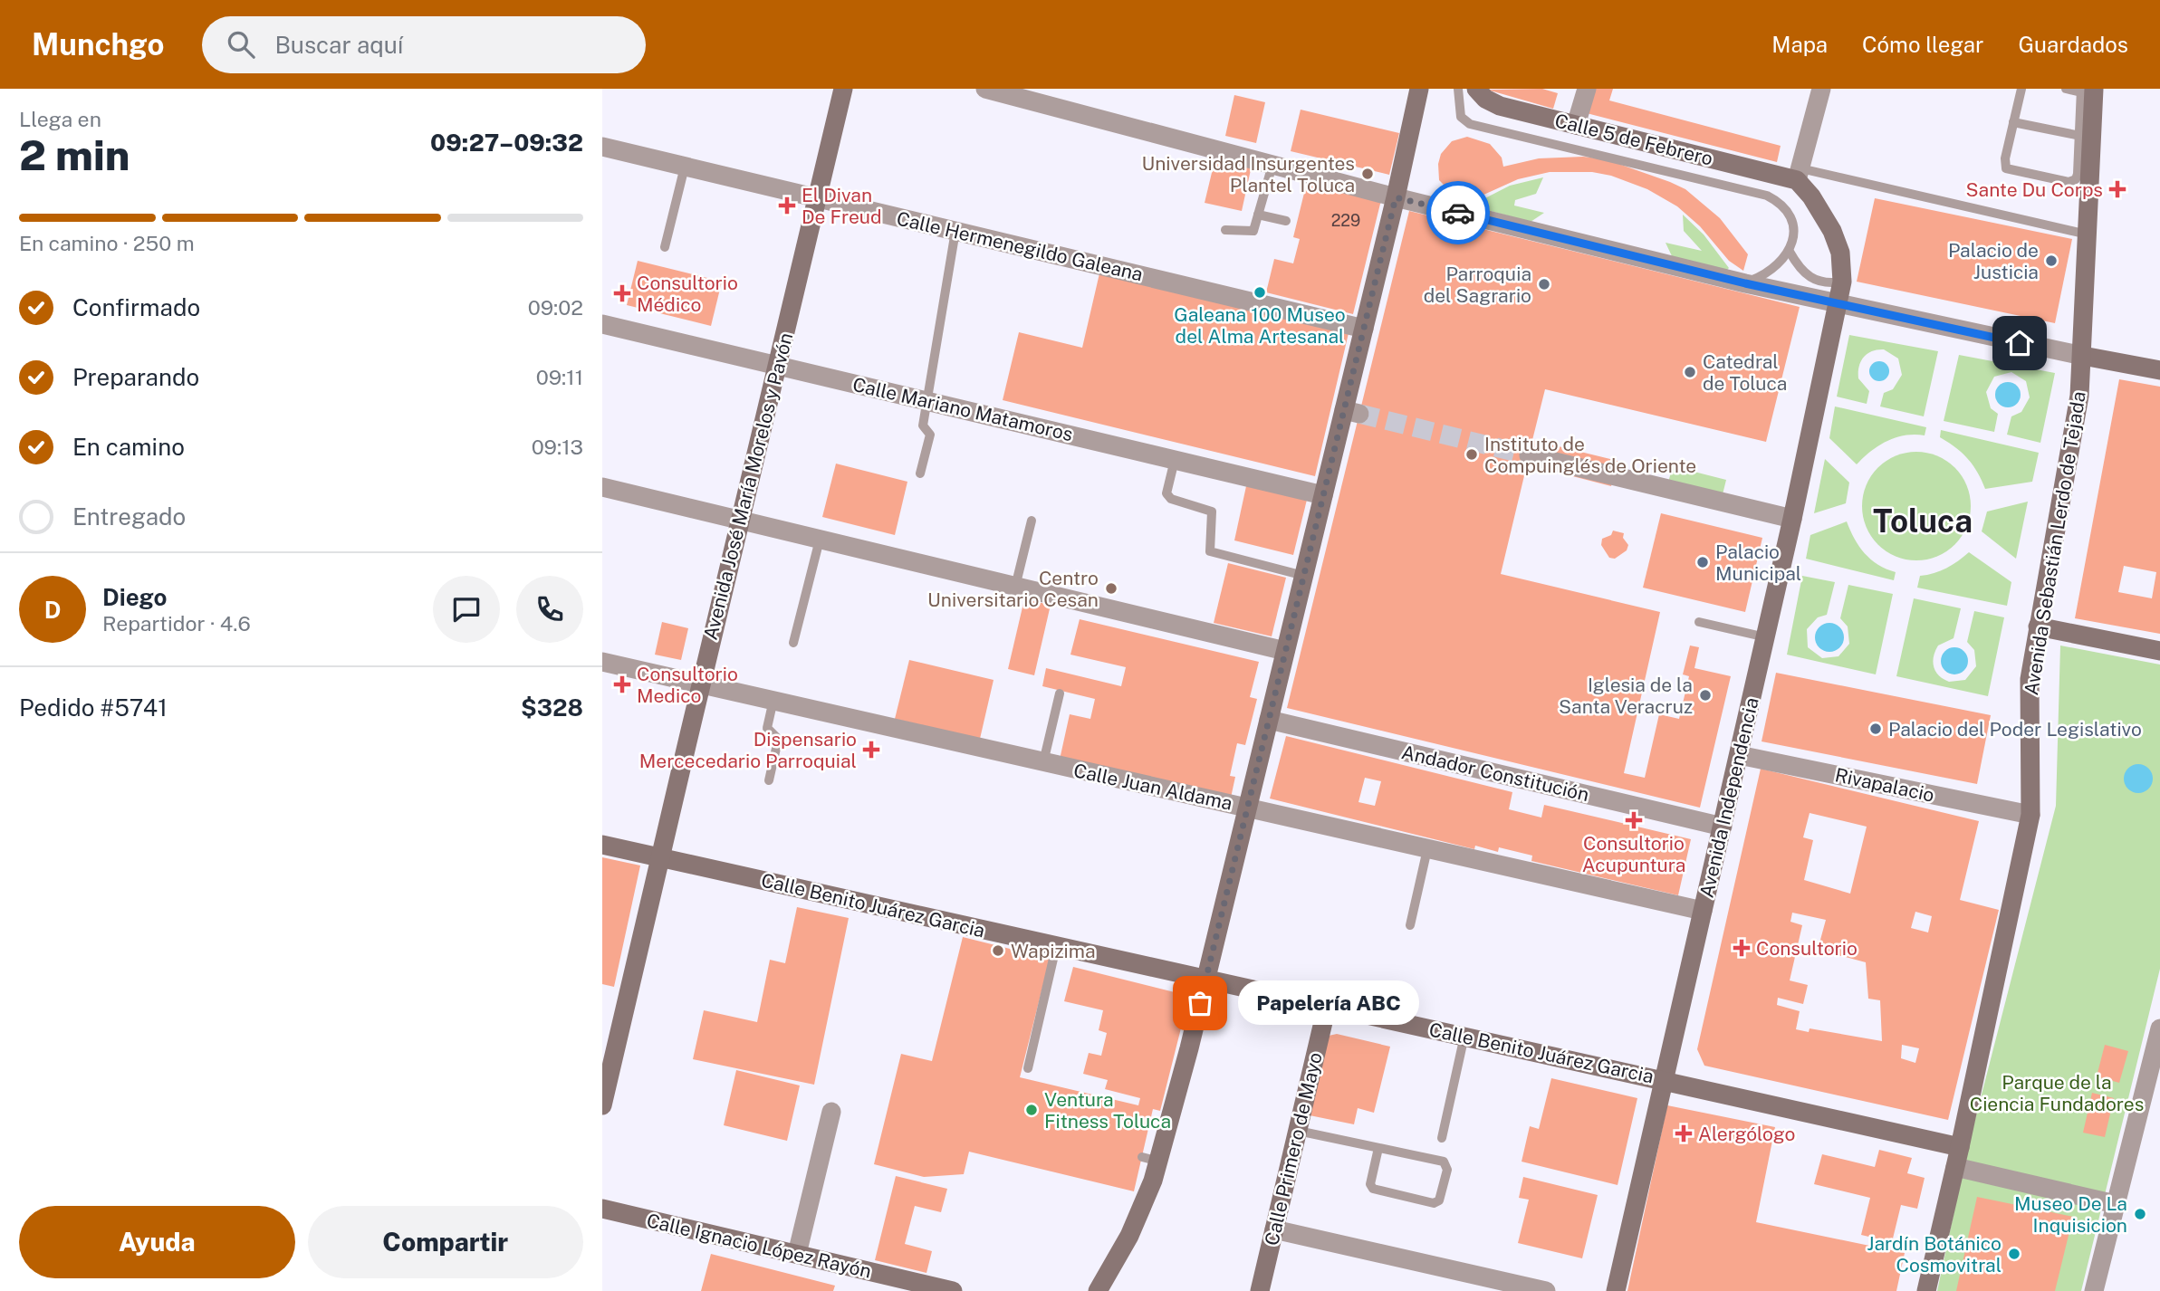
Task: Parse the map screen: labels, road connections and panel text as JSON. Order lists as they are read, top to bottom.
{
  "streets": {
    "main road": [
      "Calle 5 de Febrero",
      "Avenida José María Morelos y Pavón",
      "Avenida Sebastián Lerdo de Tejada",
      "Avenida Independencia",
      "Calle Benito Juárez Garcia",
      "Calle Primero de Mayo",
      "Calle Ignacio López Rayón"
    ],
    "street": [
      "Calle Hermenegildo Galeana",
      "Calle Mariano Matamoros",
      "Andador Constitución",
      "Rivapalacio",
      "Calle Juan Aldama"
    ]
  },
  "crossings": [
    ["Calle 5 de Febrero", "Avenida Independencia"],
    ["Calle Hermenegildo Galeana", "Avenida José María Morelos y Pavón"],
    ["Calle Mariano Matamoros", "Avenida José María Morelos y Pavón"],
    ["Avenida José María Morelos y Pavón", "Calle Juan Aldama"],
    ["Avenida José María Morelos y Pavón", "Calle Benito Juárez Garcia"],
    ["Avenida Sebastián Lerdo de Tejada", "Rivapalacio"],
    ["Avenida Sebastián Lerdo de Tejada", "Calle Benito Juárez Garcia"],
    ["Andador Constitución", "Avenida Independencia"],
    ["Rivapalacio", "Avenida Independencia"],
    ["Calle Juan Aldama", "Avenida Independencia"],
    ["Avenida Independencia", "Calle Benito Juárez Garcia"],
    ["Calle Benito Juárez Garcia", "Calle Primero de Mayo"]
  ],
  "districts": ["Toluca"],
  "parks": ["Parque de la Ciencia Fundadores"],
  "places": {
    "other": [
      "Universidad Insurgentes Plantel Toluca",
      "Palacio de Justicia",
      "Parroquia del Sagrario",
      "Galeana 100 Museo del Alma Artesanal",
      "Catedral de Toluca",
      "Instituto de Compuinglés de Oriente",
      "Palacio Municipal",
      "Centro Universitario Cesan",
      "Iglesia de la Santa Veracruz",
      "Palacio del Poder Legislativo",
      "Wapizima",
      "Papelería ABC",
      "Ventura Fitness Toluca",
      "Museo De La Inquisicion",
      "Jardín Botánico Cosmovitral"
    ],
    "health": [
      "Sante Du Corps",
      "El Divan De Freud",
      "Consultorio Médico",
      "Consultorio Medico",
      "Dispensario Mercecedario Parroquial",
      "Consultorio Acupuntura",
      "Consultorio",
      "Alergólogo"
    ]
  },
  "house_numbers": ["229"],
  "page": {
    "header": "Munchgo",
    "search": "Buscar aquí",
    "nav": ["Mapa", "Cómo llegar", "Guardados"],
    "heading": ["2 min", "Llega en", "09:27–09:32"],
    "panel": [
      "Diego",
      "Repartidor · 4.6",
      "Pedido #5741",
      "$328"
    ],
    "bar": "En camino · 250 m",
    "list": [
      ["Confirmado", "09:02"],
      ["Preparando", "09:11"],
      ["En camino", "09:13"],
      "Entregado"
    ],
    "round": "D",
    "bubble": "Papelería ABC",
    "buttons": ["Ayuda", "Compartir"]
  }
}
